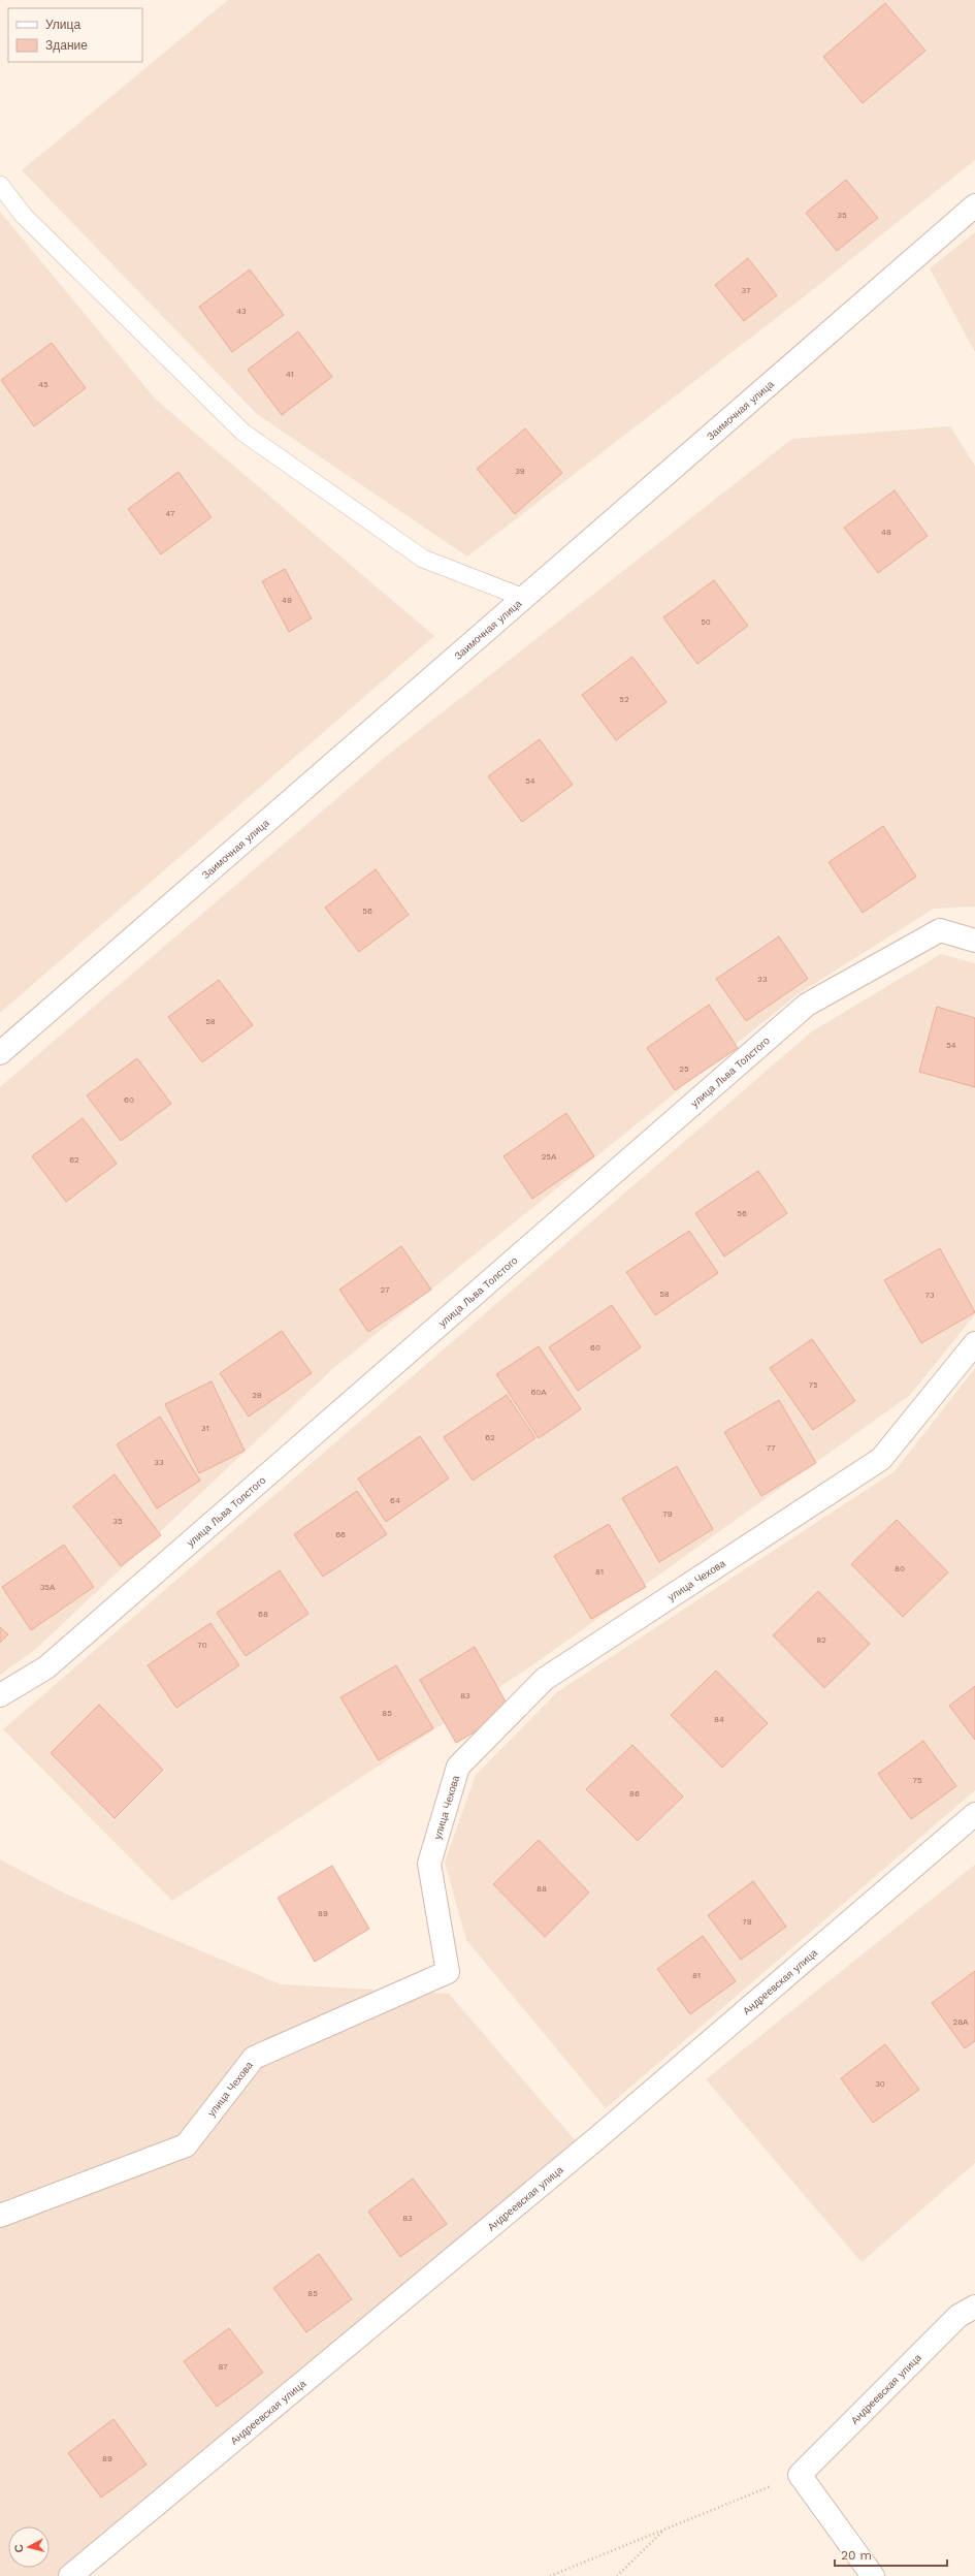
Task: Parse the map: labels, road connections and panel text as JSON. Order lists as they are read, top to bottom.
{
  "streets": {
    "street": [
      "Заимочная улица",
      "улица Льва Толстого",
      "улица Чехова",
      "Андреевская улица"
    ]
  },
  "house_numbers": [
    "35",
    "37",
    "43",
    "41",
    "45",
    "39",
    "47",
    "48",
    "49",
    "50",
    "52",
    "54",
    "56",
    "23",
    "58",
    "54",
    "25",
    "60",
    "25А",
    "62",
    "56",
    "27",
    "58",
    "73",
    "60",
    "75",
    "60А",
    "29",
    "31",
    "62",
    "77",
    "33",
    "64",
    "79",
    "35",
    "66",
    "80",
    "81",
    "35А",
    "68",
    "82",
    "70",
    "83",
    "85",
    "84",
    "75",
    "86",
    "88",
    "89",
    "79",
    "81",
    "28А",
    "30",
    "83",
    "85",
    "87",
    "89"
  ],
  "legend": ["Улица", "Здание"],
  "scale_bar": "20 m",
  "north": "left"
}
